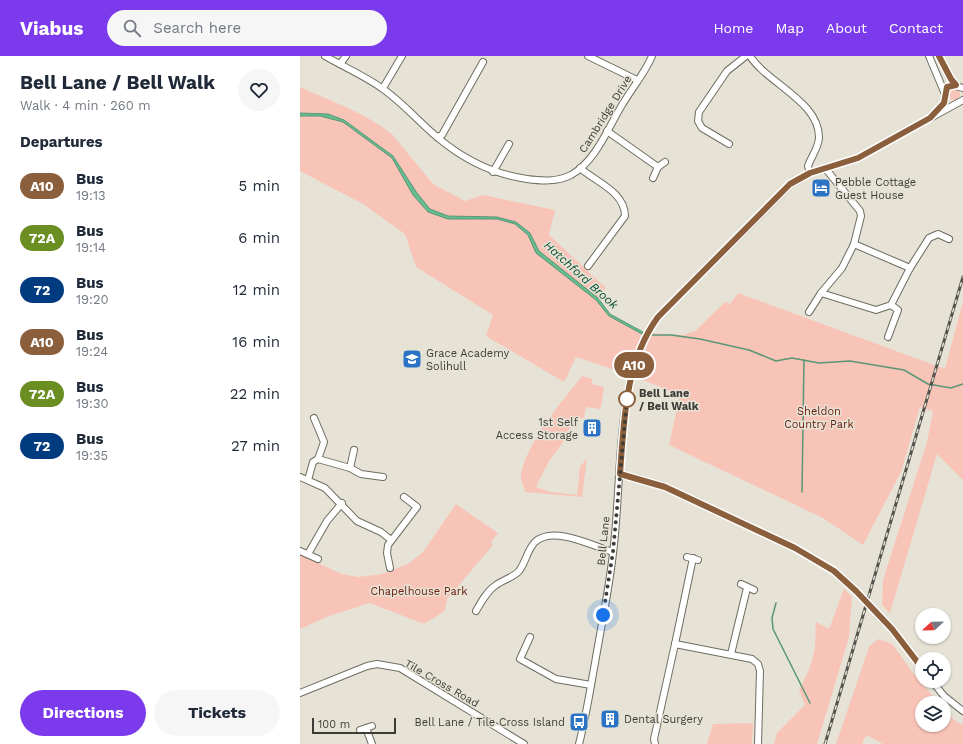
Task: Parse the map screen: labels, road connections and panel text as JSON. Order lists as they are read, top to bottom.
{
  "streets": {
    "street": ["Cambridge Drive", "Bell Lane", "Tile Cross Road"]
  },
  "water": ["Hatchford Brook"],
  "parks": ["Sheldon Country Park", "Chapelhouse Park"],
  "places": {
    "hotel": ["Pebble Cottage Guest House"],
    "school or university": ["Grace Academy Solihull"],
    "other": ["Bell Lane / Bell Walk"],
    "building": ["1st Self Access Storage", "Dental Surgery"],
    "bus stop": ["Bell Lane / Tile Cross Island"]
  },
  "lines": ["bus line A10"],
  "scale_bar": "100 m",
  "north": "left",
  "page": {
    "header": "Viabus",
    "search": "Search here",
    "nav": [
      "Home",
      "Map",
      "About",
      "Contact"
    ],
    "heading": [
      ["Bell Lane / Bell Walk", "Walk · 4 min · 260 m"],
      "Departures"
    ],
    "on_map": "A10",
    "list": [
      {
        "mark": "A10",
        "name": "Bus",
        "note": "19:13",
        "value": "5 min"
      },
      {
        "mark": "72A",
        "name": "Bus",
        "note": "19:14",
        "value": "6 min"
      },
      {
        "mark": "72",
        "name": "Bus",
        "note": "19:20",
        "value": "12 min"
      },
      {
        "mark": "A10",
        "name": "Bus",
        "note": "19:24",
        "value": "16 min"
      },
      {
        "mark": "72A",
        "name": "Bus",
        "note": "19:30",
        "value": "22 min"
      },
      {
        "mark": "72",
        "name": "Bus",
        "note": "19:35",
        "value": "27 min"
      }
    ],
    "buttons": ["Directions", "Tickets"],
    "scale": "100 m"
  }
}
